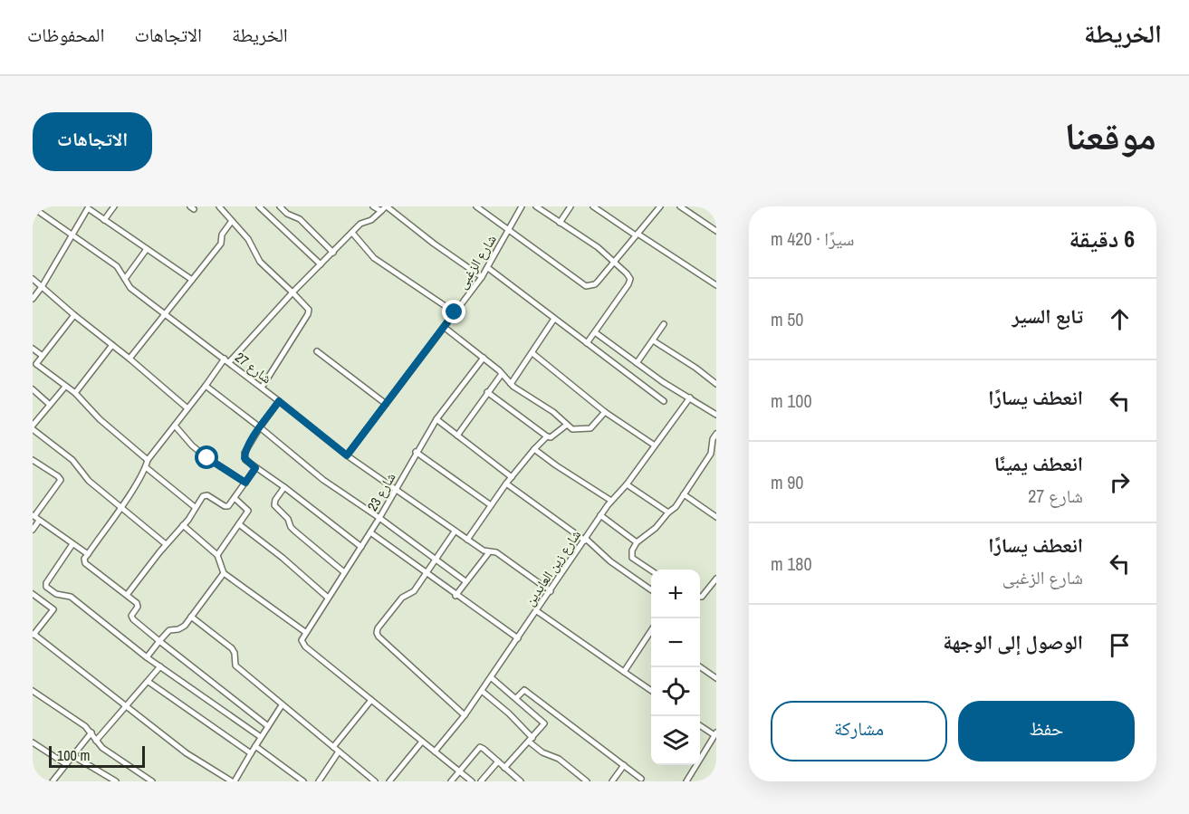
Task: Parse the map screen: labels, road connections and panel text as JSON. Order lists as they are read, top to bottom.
{
  "streets": {
    "street": [
      "شارع الزغبى",
      "شارع 27",
      "شارع 23",
      "شارع زين العابدين"
    ]
  },
  "crossings": [
    ["شارع الزغبى", "شارع 27"],
    ["شارع 27", "شارع 23"],
    ["شارع 27", "شارع زين العابدين"]
  ],
  "scale_bar": "100 m",
  "page": {
    "header": "الخريطة",
    "nav": ["الخريطة", "الاتجاهات", "المحفوظات"],
    "title": "موقعنا",
    "buttons": [
      "الاتجاهات",
      ["حفظ", "مشاركة"]
    ],
    "heading": ["6 دقيقة", "سيرًا · 420 m"],
    "list": [
      ["تابع السير", "50 m"],
      ["انعطف يسارًا", "100 m"],
      ["انعطف يمينًا", "شارع 27", "90 m"],
      ["انعطف يسارًا", "شارع الزغبى", "180 m"],
      "الوصول إلى الوجهة"
    ],
    "map_buttons": ["+", "−"],
    "scale": "100 m"
  }
}
